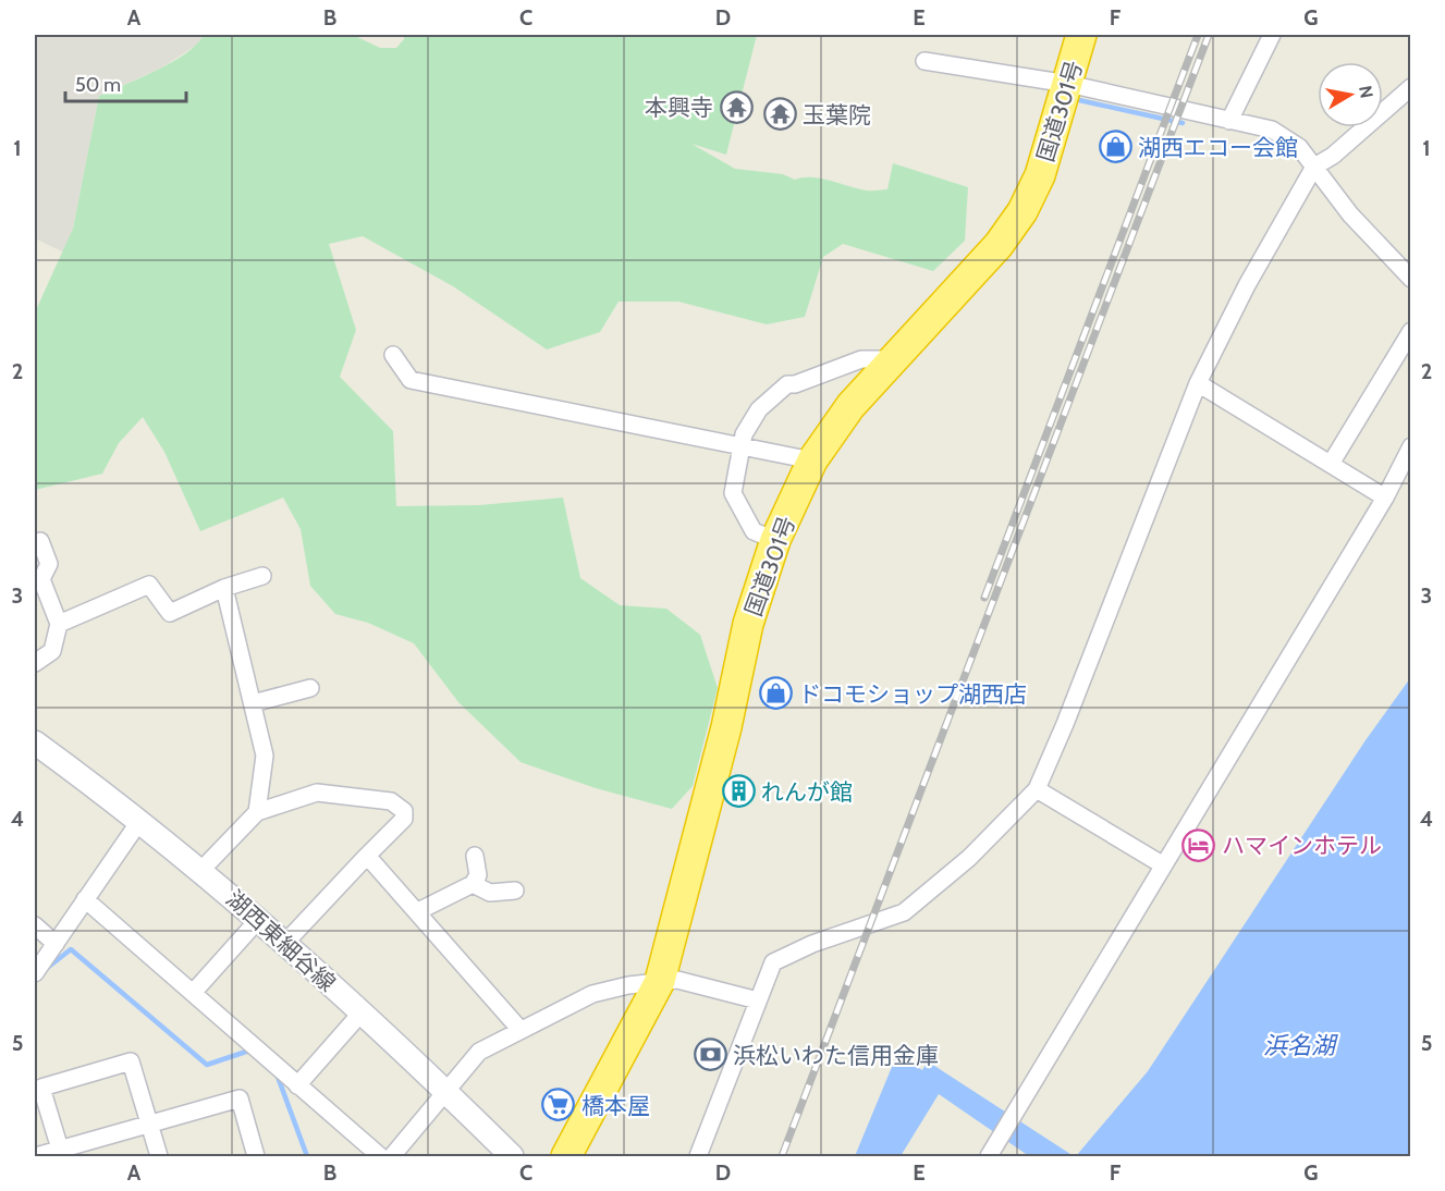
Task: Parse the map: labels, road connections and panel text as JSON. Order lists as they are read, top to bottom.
{
  "streets": {
    "highway": ["国道301号"],
    "main road": ["湖西東細谷線"]
  },
  "water": ["浜名湖"],
  "places": {
    "temple": ["本興寺", "玉葉院"],
    "shop": ["湖西エコー会館", "ドコモショップ湖西店"],
    "building": ["れんが館"],
    "hotel": ["ハマインホテル"],
    "bank": ["浜松いわた信用金庫"],
    "supermarket": ["橋本屋"]
  },
  "scale_bar": "50 m",
  "north": "right",
  "grid": {
    "columns": [
      "A",
      "B",
      "C",
      "D",
      "E",
      "F",
      "G"
    ],
    "rows": [
      "1",
      "2",
      "3",
      "4",
      "5"
    ]
  }
}
